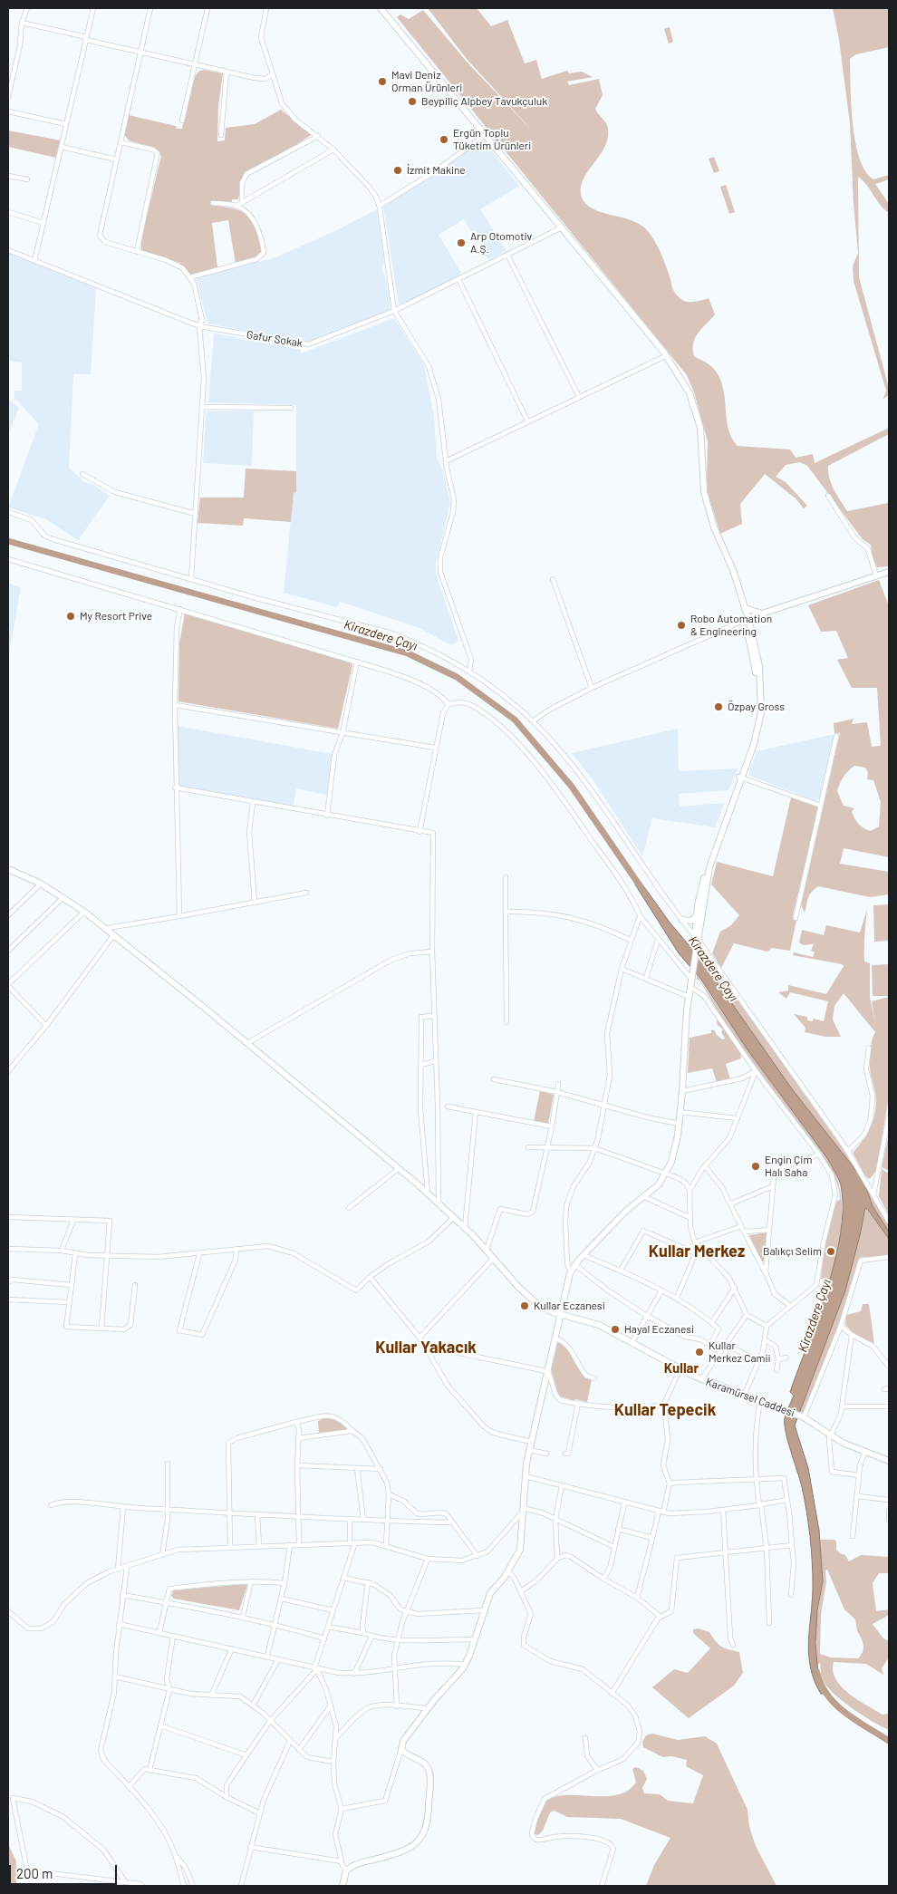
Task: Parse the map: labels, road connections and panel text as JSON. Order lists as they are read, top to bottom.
{
  "streets": {
    "main road": ["Karamürsel Caddesi"],
    "street": ["Gafur Sokak"]
  },
  "districts": [
    "Kullar Merkez",
    "Kullar Yakacık",
    "Kullar",
    "Kullar Tepecik"
  ],
  "water": ["Kirazdere Çayı"],
  "places": [
    "Mavi Deniz Orman Ürünleri",
    "Beypiliç Alpbey Tavukçuluk",
    "Ergün Toplu Tüketim Ürünleri",
    "İzmit Makine",
    "Arp Otomotiv A.Ş.",
    "My Resort Prive",
    "Robo Automation & Engineering",
    "Özpay Gross",
    "Engin Çim Halı Saha",
    "Balıkçı Selim",
    "Kullar Eczanesi",
    "Hayal Eczanesi",
    "Kullar Merkez Camii"
  ],
  "scale_bar": "200 m"
}
